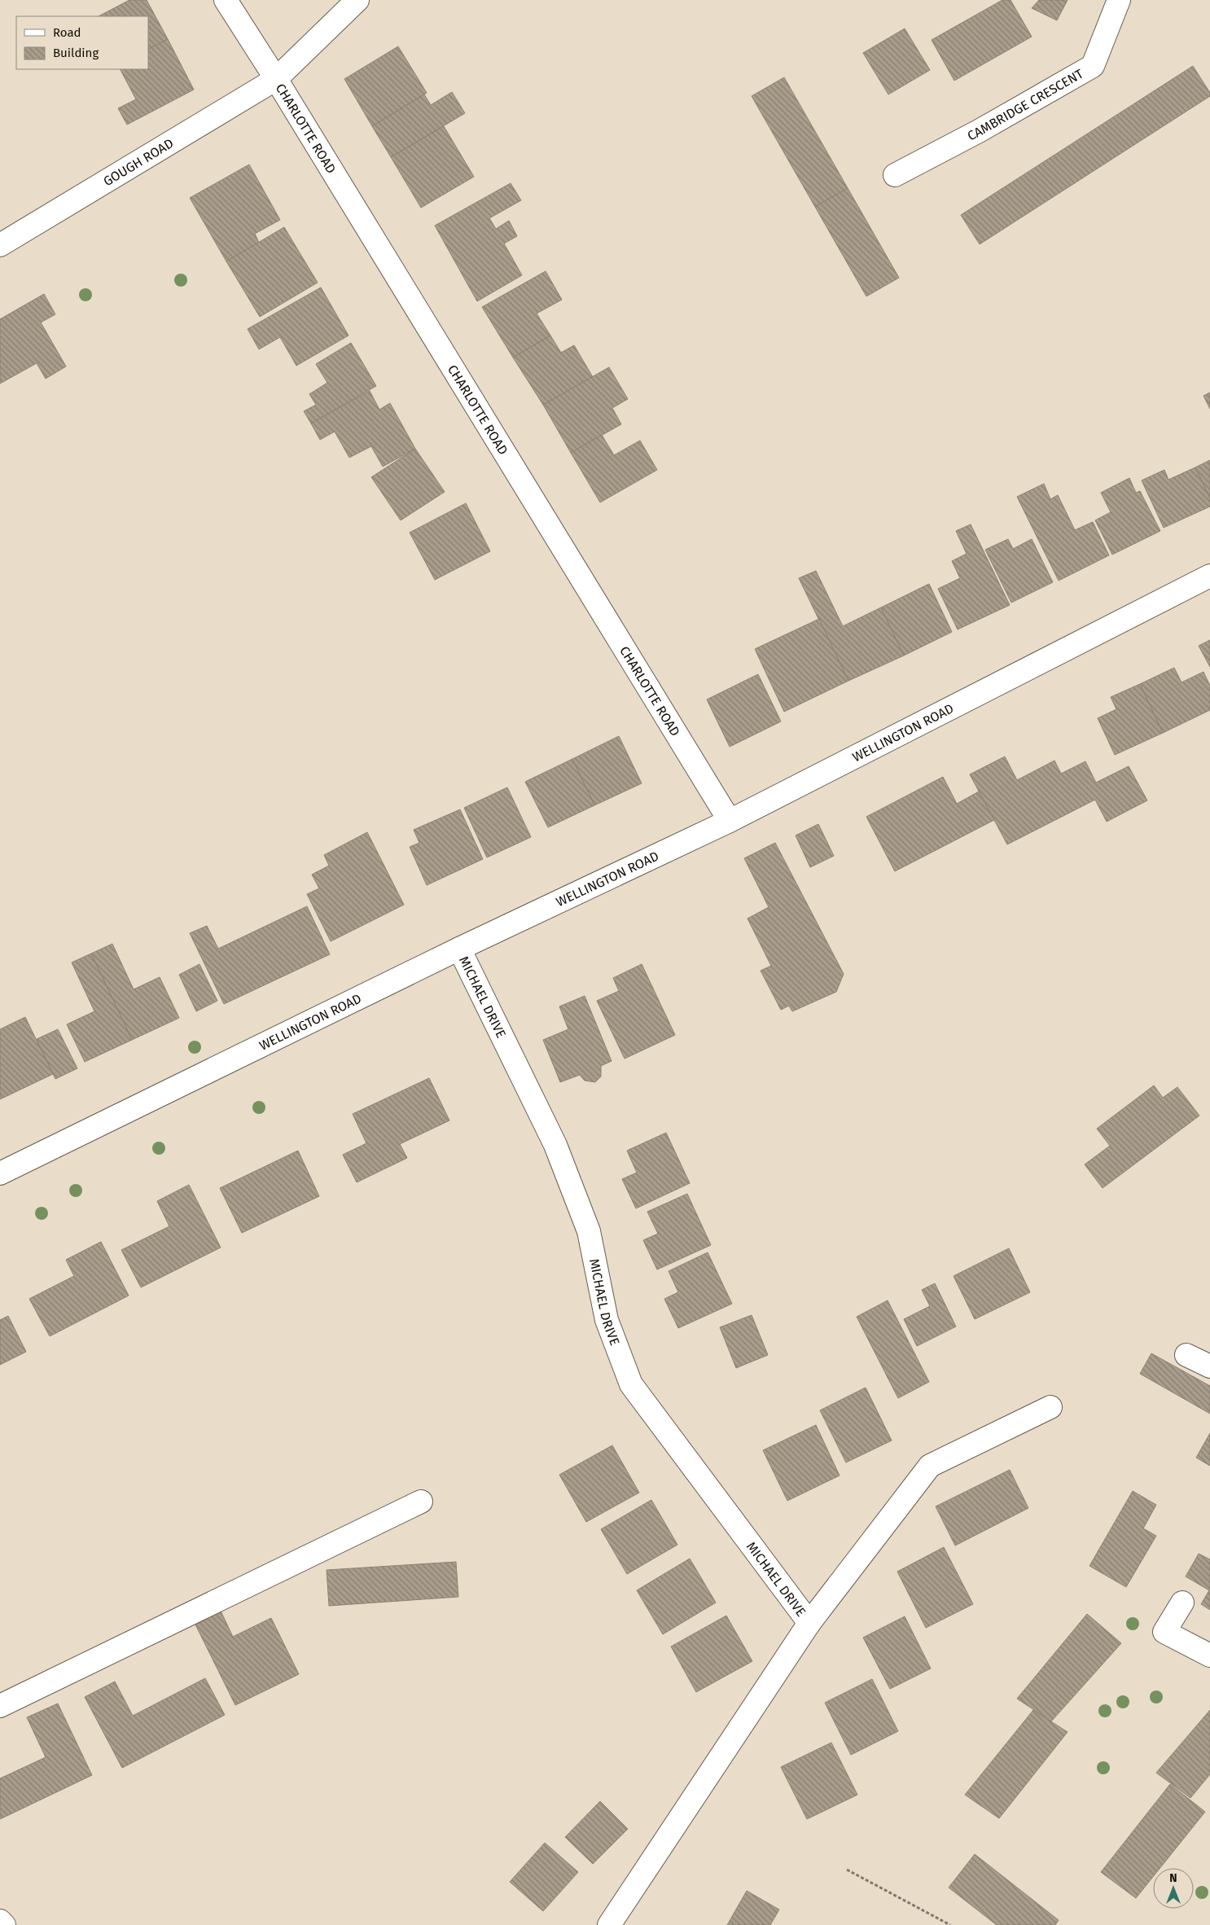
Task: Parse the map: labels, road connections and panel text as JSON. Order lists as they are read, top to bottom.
{
  "streets": {
    "street": [
      "CAMBRIDGE CRESCENT",
      "CHARLOTTE ROAD",
      "GOUGH ROAD",
      "WELLINGTON ROAD",
      "MICHAEL DRIVE"
    ]
  },
  "crossings": [
    ["CHARLOTTE ROAD", "GOUGH ROAD"],
    ["CHARLOTTE ROAD", "WELLINGTON ROAD"],
    ["WELLINGTON ROAD", "MICHAEL DRIVE"]
  ],
  "legend": ["Road", "Building"],
  "north": "top"
}
